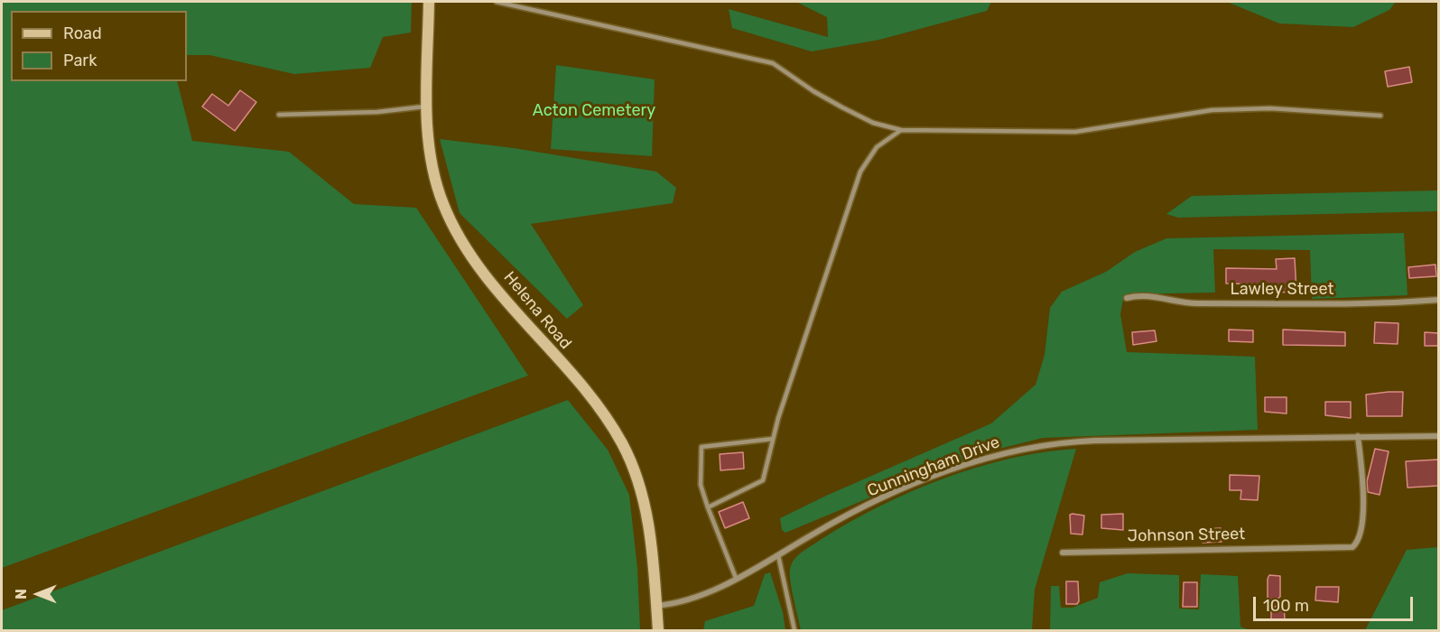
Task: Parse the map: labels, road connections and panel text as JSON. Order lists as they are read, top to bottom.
{
  "streets": {
    "main road": ["Helena Road"],
    "street": ["Lawley Street", "Cunningham Drive", "Johnson Street"]
  },
  "crossings": [
    ["Helena Road", "Cunningham Drive"],
    ["Cunningham Drive", "Johnson Street"]
  ],
  "parks": ["Acton Cemetery"],
  "legend": ["Road", "Park"],
  "scale_bar": "100 m",
  "north": "left"
}
